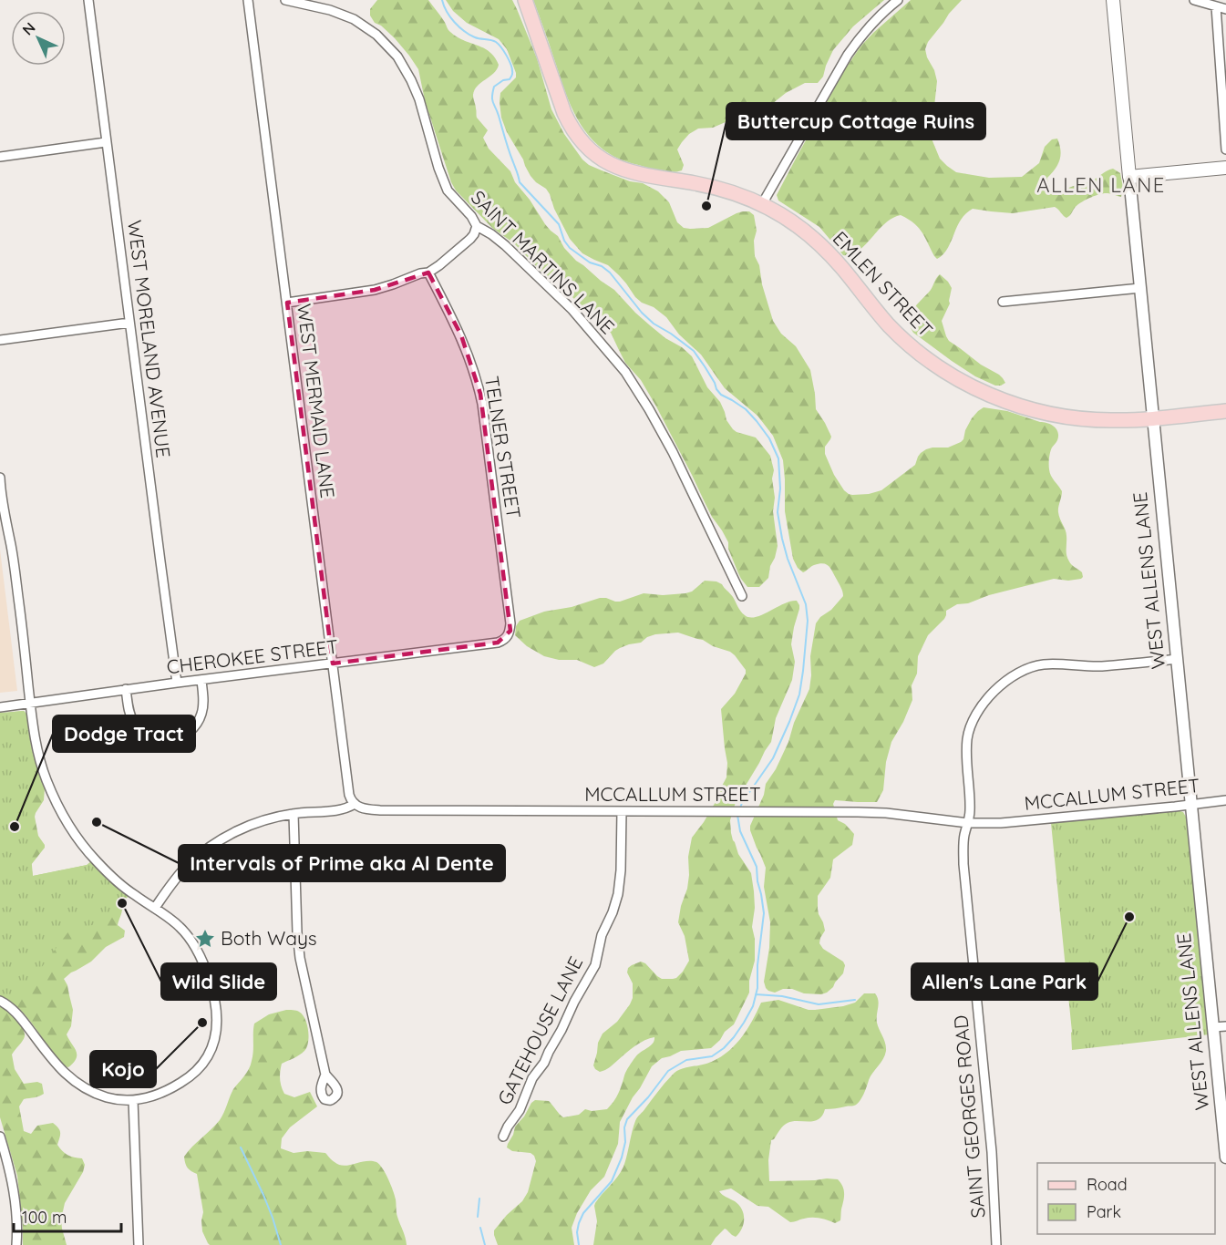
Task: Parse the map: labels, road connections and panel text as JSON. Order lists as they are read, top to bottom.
{
  "streets": {
    "main road": ["EMLEN STREET", "WEST ALLENS LANE"],
    "street": [
      "SAINT MARTINS LANE",
      "WEST MORELAND AVENUE",
      "WEST MERMAID LANE",
      "TELNER STREET",
      "CHEROKEE STREET",
      "MCCALLUM STREET",
      "GATEHOUSE LANE",
      "SAINT GEORGES ROAD"
    ]
  },
  "crossings": [
    ["EMLEN STREET", "WEST ALLENS LANE"],
    ["WEST MORELAND AVENUE", "CHEROKEE STREET"],
    ["WEST MERMAID LANE", "CHEROKEE STREET"],
    ["WEST MERMAID LANE", "MCCALLUM STREET"],
    ["TELNER STREET", "CHEROKEE STREET"],
    ["WEST ALLENS LANE", "MCCALLUM STREET"],
    ["WEST ALLENS LANE", "SAINT GEORGES ROAD"],
    ["MCCALLUM STREET", "GATEHOUSE LANE"],
    ["MCCALLUM STREET", "SAINT GEORGES ROAD"]
  ],
  "districts": ["ALLEN LANE"],
  "places": {
    "other": [
      "Buttercup Cottage Ruins",
      "Intervals of Prime aka Al Dente",
      "Dodge Tract",
      "Wild Slide",
      "Allen's Lane Park",
      "Kojo"
    ],
    "place": ["Both Ways"]
  },
  "legend": ["Road", "Park"],
  "scale_bar": "100 m",
  "north": "top left"
}
